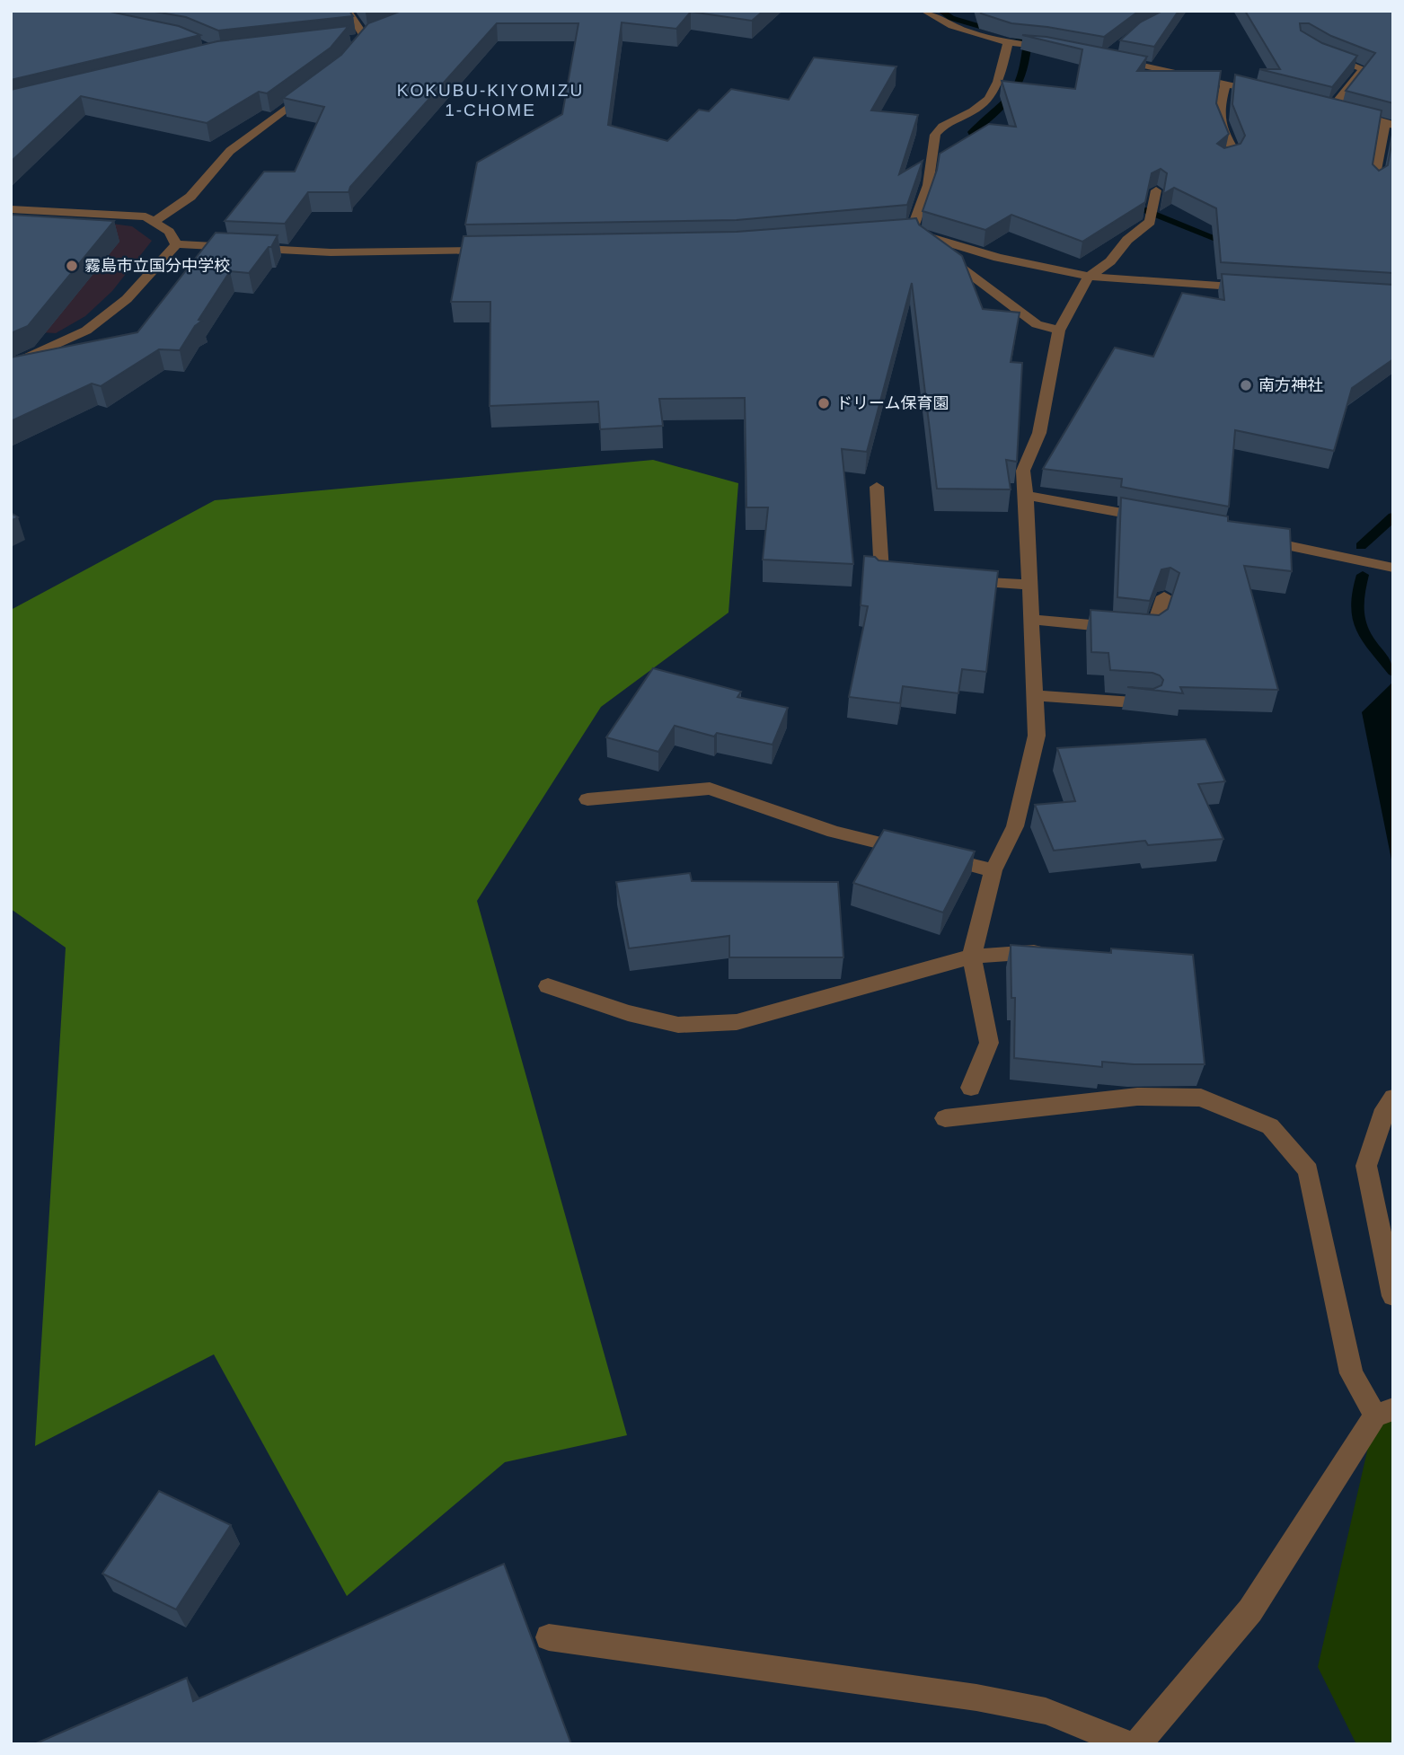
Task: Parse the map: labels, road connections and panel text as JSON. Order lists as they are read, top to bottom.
{
  "districts": ["KOKUBU-KIYOMIZU 1-CHOME"],
  "places": ["霧島市立国分中学校", "南方神社", "ドリーム保育園"]
}
